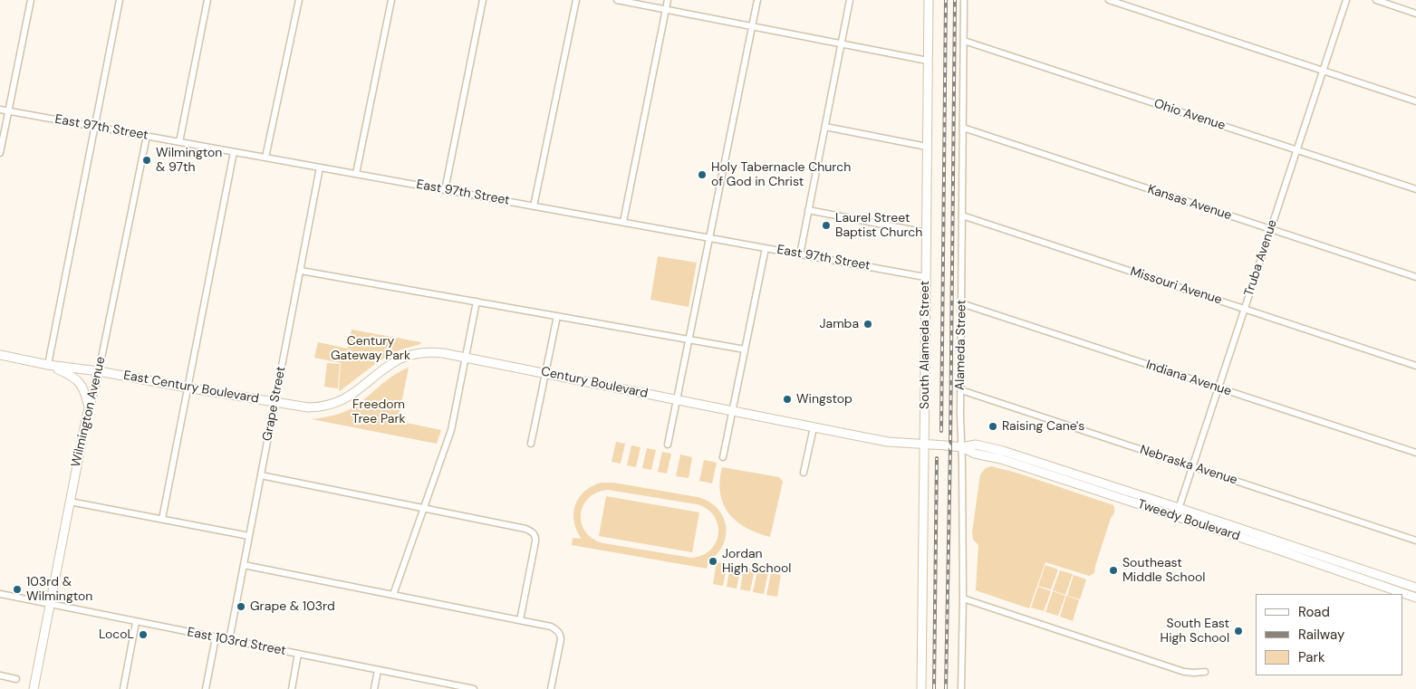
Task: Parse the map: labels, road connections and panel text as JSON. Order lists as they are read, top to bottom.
{
  "streets": {
    "main road": [
      "South Alameda Street",
      "Century Boulevard",
      "East Century Boulevard",
      "Wilmington Avenue",
      "Tweedy Boulevard"
    ],
    "street": [
      "Ohio Avenue",
      "East 97th Street",
      "Kansas Avenue",
      "Truba Avenue",
      "Missouri Avenue",
      "Alameda Street",
      "Indiana Avenue",
      "Grape Street",
      "Nebraska Avenue",
      "East 103rd Street"
    ]
  },
  "crossings": [
    ["Ohio Avenue", "Truba Avenue"],
    ["Ohio Avenue", "Alameda Street"],
    ["East 97th Street", "South Alameda Street"],
    ["East 97th Street", "Grape Street"],
    ["East 97th Street", "Wilmington Avenue"],
    ["Kansas Avenue", "Truba Avenue"],
    ["Kansas Avenue", "Alameda Street"],
    ["Truba Avenue", "Missouri Avenue"],
    ["Truba Avenue", "Indiana Avenue"],
    ["Truba Avenue", "Nebraska Avenue"],
    ["Truba Avenue", "Tweedy Boulevard"],
    ["Missouri Avenue", "Alameda Street"],
    ["South Alameda Street", "Century Boulevard"],
    ["South Alameda Street", "Tweedy Boulevard"],
    ["Alameda Street", "Indiana Avenue"],
    ["Alameda Street", "Nebraska Avenue"],
    ["Alameda Street", "Tweedy Boulevard"],
    ["Century Boulevard", "East Century Boulevard"],
    ["Century Boulevard", "Grape Street"],
    ["Century Boulevard", "Tweedy Boulevard"],
    ["East Century Boulevard", "Grape Street"],
    ["East Century Boulevard", "Wilmington Avenue"],
    ["Grape Street", "East 103rd Street"],
    ["Wilmington Avenue", "East 103rd Street"]
  ],
  "parks": ["Century Gateway Park", "Freedom Tree Park"],
  "places": [
    "Wilmington & 97th",
    "Holy Tabernacle Church of God in Christ",
    "Laurel Street Baptist Church",
    "Jamba",
    "Wingstop",
    "Raising Cane's",
    "Jordan High School",
    "Southeast Middle School",
    "103rd & Wilmington",
    "Grape & 103rd",
    "South East High School",
    "LocoL"
  ],
  "legend": ["Road", "Railway", "Park"]
}
